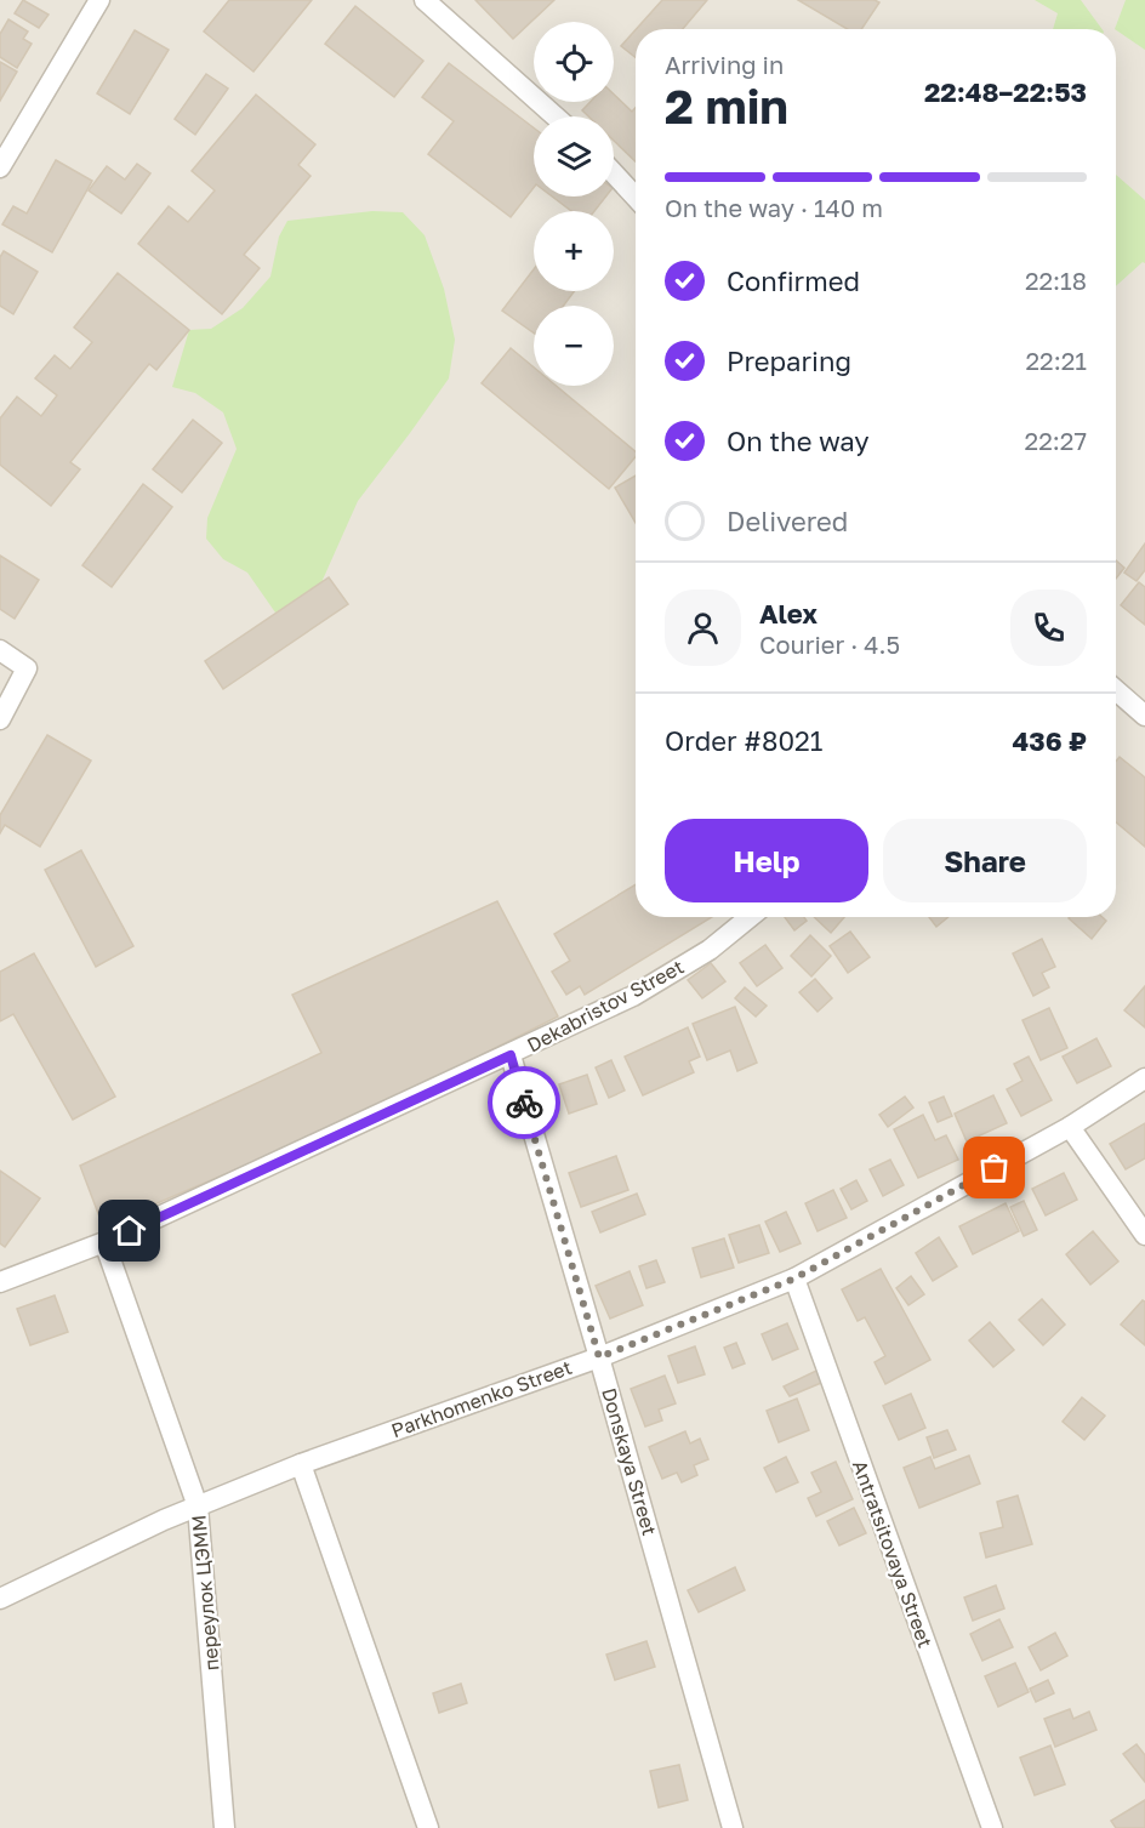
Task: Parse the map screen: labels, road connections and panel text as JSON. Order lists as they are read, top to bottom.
{
  "streets": {
    "street": [
      "Dekabristov Street",
      "Parkhomenko Street",
      "Donskaya Street",
      "Antratsitovaya Street",
      "переулок ЦЭММ"
    ]
  },
  "crossings": [
    ["Dekabristov Street", "Donskaya Street"],
    ["Dekabristov Street", "переулок ЦЭММ"],
    ["Parkhomenko Street", "Donskaya Street"],
    ["Parkhomenko Street", "Antratsitovaya Street"],
    ["Parkhomenko Street", "переулок ЦЭММ"]
  ],
  "page": {
    "map_buttons": ["+", "−"],
    "heading": ["2 min", "Arriving in", "22:48–22:53"],
    "panel": [
      "Alex",
      "Courier · 4.5",
      "Order #8021",
      "436 ₽"
    ],
    "bar": "On the way · 140 m",
    "list": [
      ["Confirmed", "22:18"],
      ["Preparing", "22:21"],
      ["On the way", "22:27"],
      "Delivered"
    ],
    "buttons": ["Help", "Share"]
  }
}
